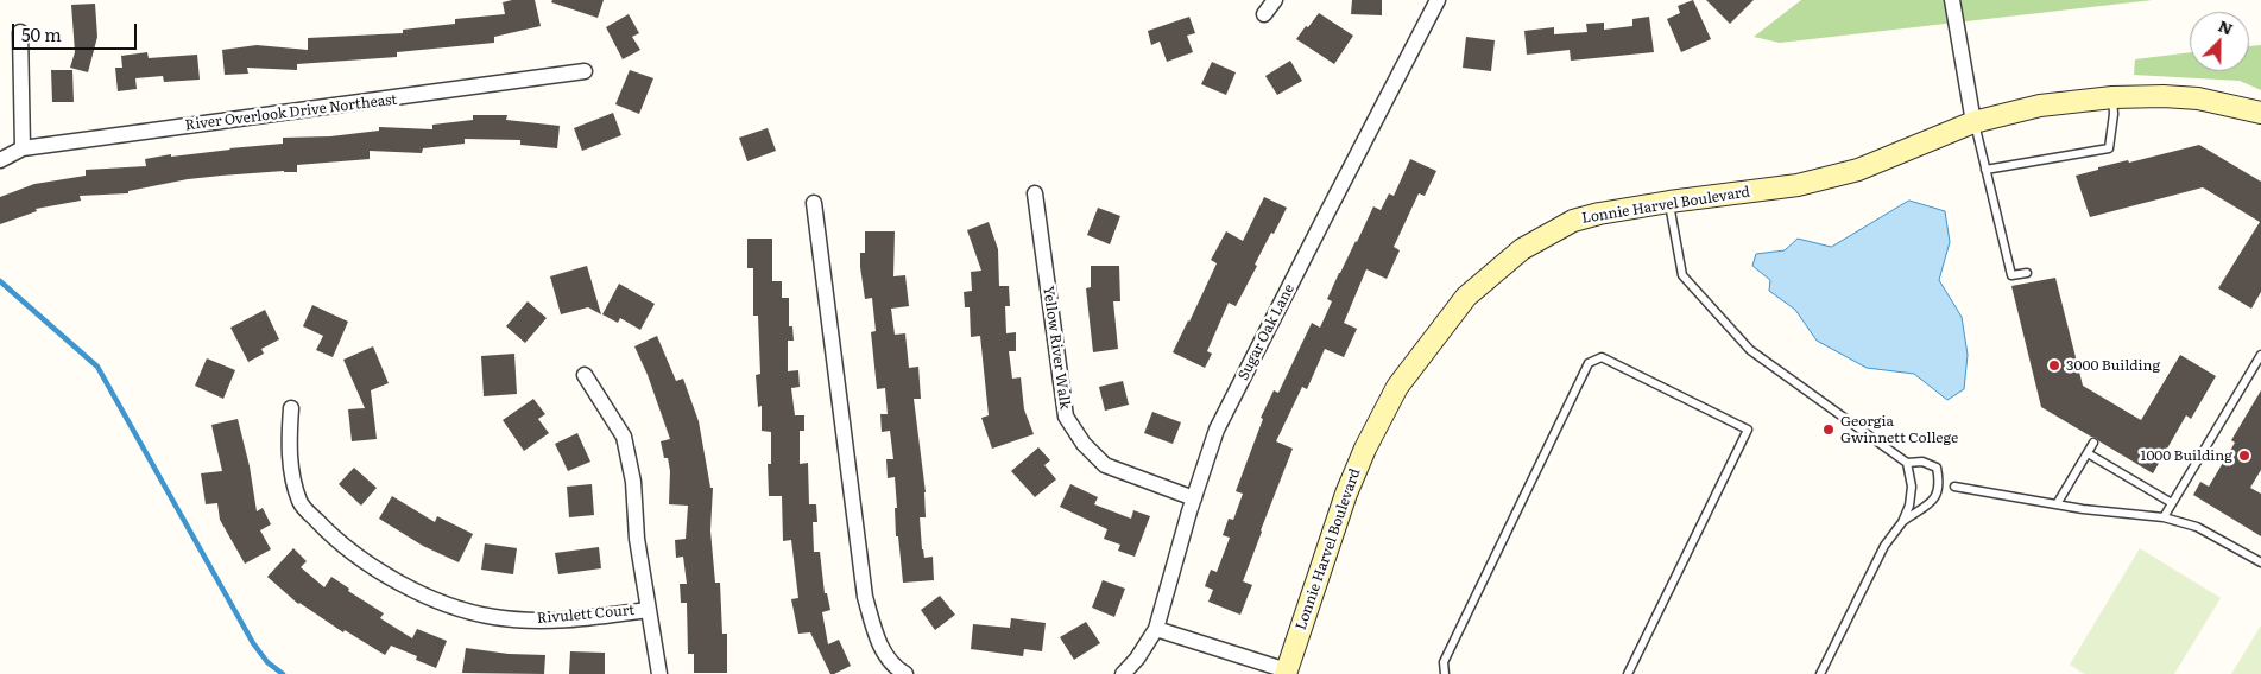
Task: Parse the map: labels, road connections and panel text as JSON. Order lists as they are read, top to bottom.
{
  "streets": {
    "street": [
      "River Overlook Drive Northeast",
      "Lonnie Harvel Boulevard",
      "Sugar Oak Lane",
      "Yellow River Walk",
      "Rivulett Court"
    ]
  },
  "crossings": [
    ["Sugar Oak Lane", "Yellow River Walk"]
  ],
  "places": ["3000 Building", "Georgia Gwinnett College", "1000 Building"],
  "scale_bar": "50 m",
  "north": "top right"
}
